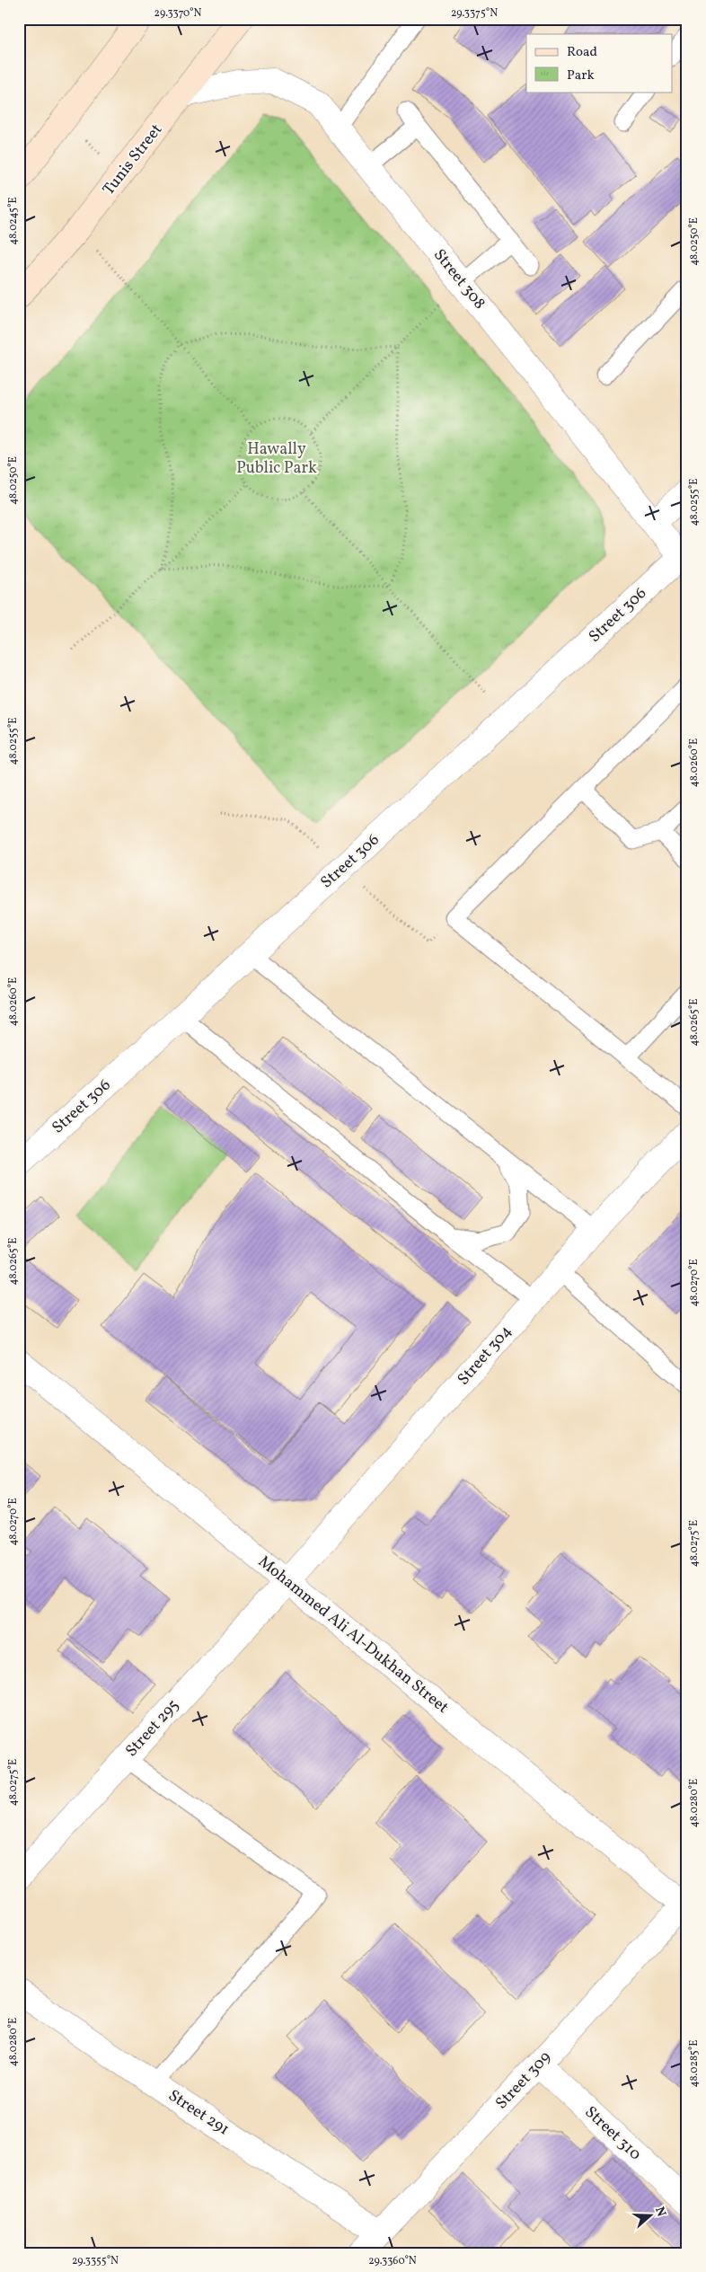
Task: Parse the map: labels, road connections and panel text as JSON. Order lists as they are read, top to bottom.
{
  "streets": {
    "main road": ["Tunis Street"],
    "street": [
      "Street 308",
      "Street 306",
      "Street 304",
      "Mohammed Ali Al-Dukhan Street",
      "Street 295",
      "Street 309",
      "Street 291",
      "Street 310"
    ]
  },
  "crossings": [
    ["Tunis Street", "Street 308"],
    ["Street 308", "Street 306"],
    ["Street 304", "Mohammed Ali Al-Dukhan Street"],
    ["Street 304", "Street 295"],
    ["Mohammed Ali Al-Dukhan Street", "Street 295"],
    ["Mohammed Ali Al-Dukhan Street", "Street 309"],
    ["Street 309", "Street 291"],
    ["Street 309", "Street 310"]
  ],
  "parks": ["Hawally Public Park"],
  "legend": ["Road", "Park"],
  "north": "right",
  "coordinates": [
    "29.3370°N",
    "29.3375°N",
    "48.0245°E",
    "48.0250°E",
    "48.0255°E",
    "48.0260°E",
    "48.0265°E",
    "48.0270°E",
    "48.0275°E",
    "48.0280°E",
    "48.0285°E",
    "29.3355°N",
    "29.3360°N"
  ]
}
